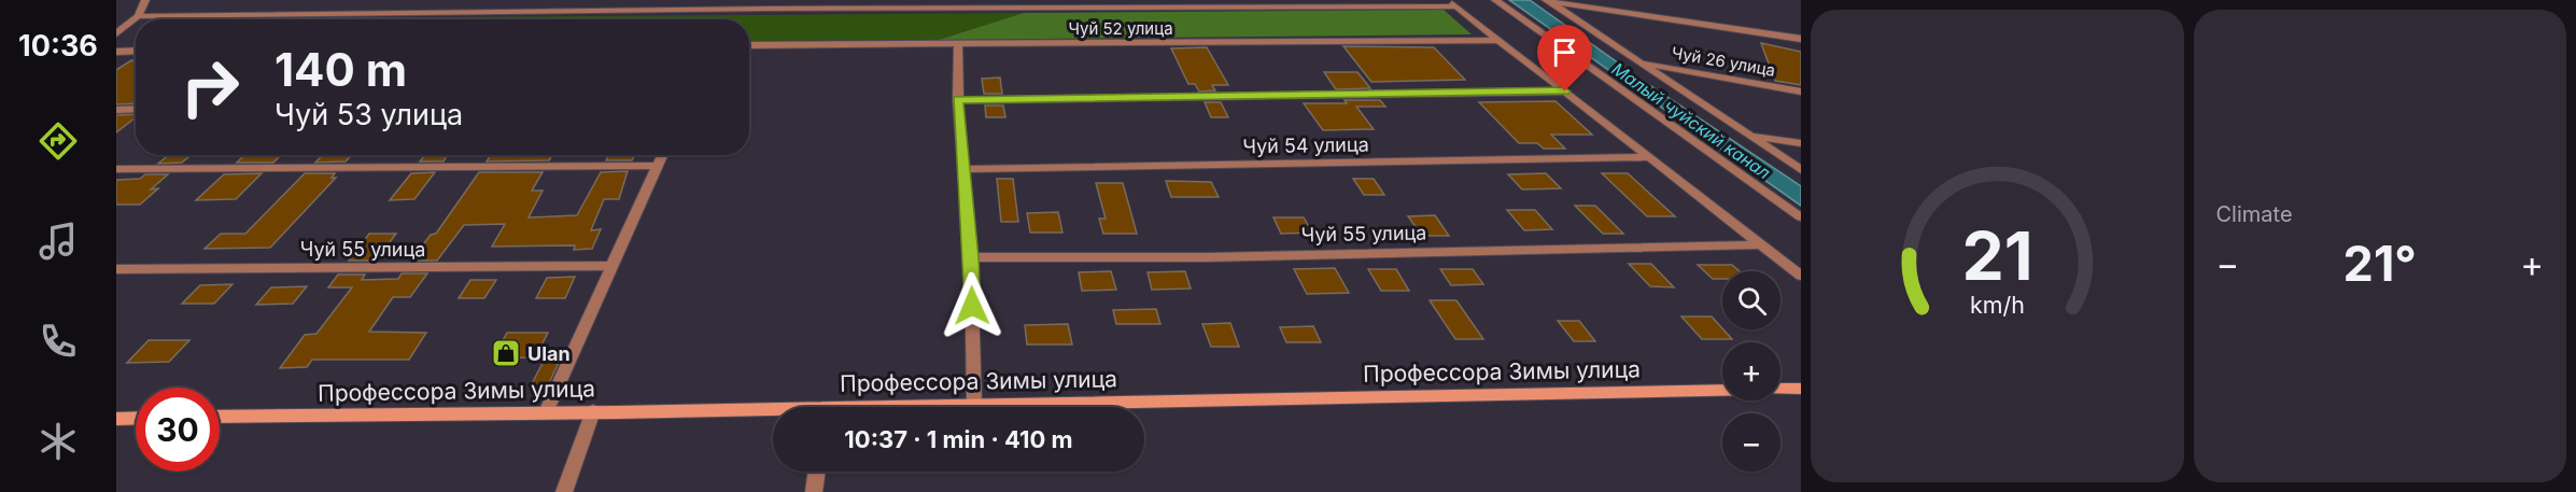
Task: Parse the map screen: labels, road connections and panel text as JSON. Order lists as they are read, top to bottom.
{
  "streets": {
    "street": [
      "Чуй 52 улица",
      "Чуй 26 улица",
      "Чуй 54 улица",
      "Чуй 55 улица",
      "Профессора Зимы улица"
    ]
  },
  "water": ["Малый чуйский канал"],
  "places": {
    "shop": ["Ulan"]
  },
  "page": {
    "tabs": "10:36",
    "tile": "Climate",
    "turn": ["140 m", "Чуй 53 улица"],
    "heat": ["−", "21°", "+"],
    "map_buttons": ["+", "−"],
    "limit": "30",
    "trip": "10:37 · 1 min · 410 m",
    "gauge": ["21", "km/h"]
  }
}
